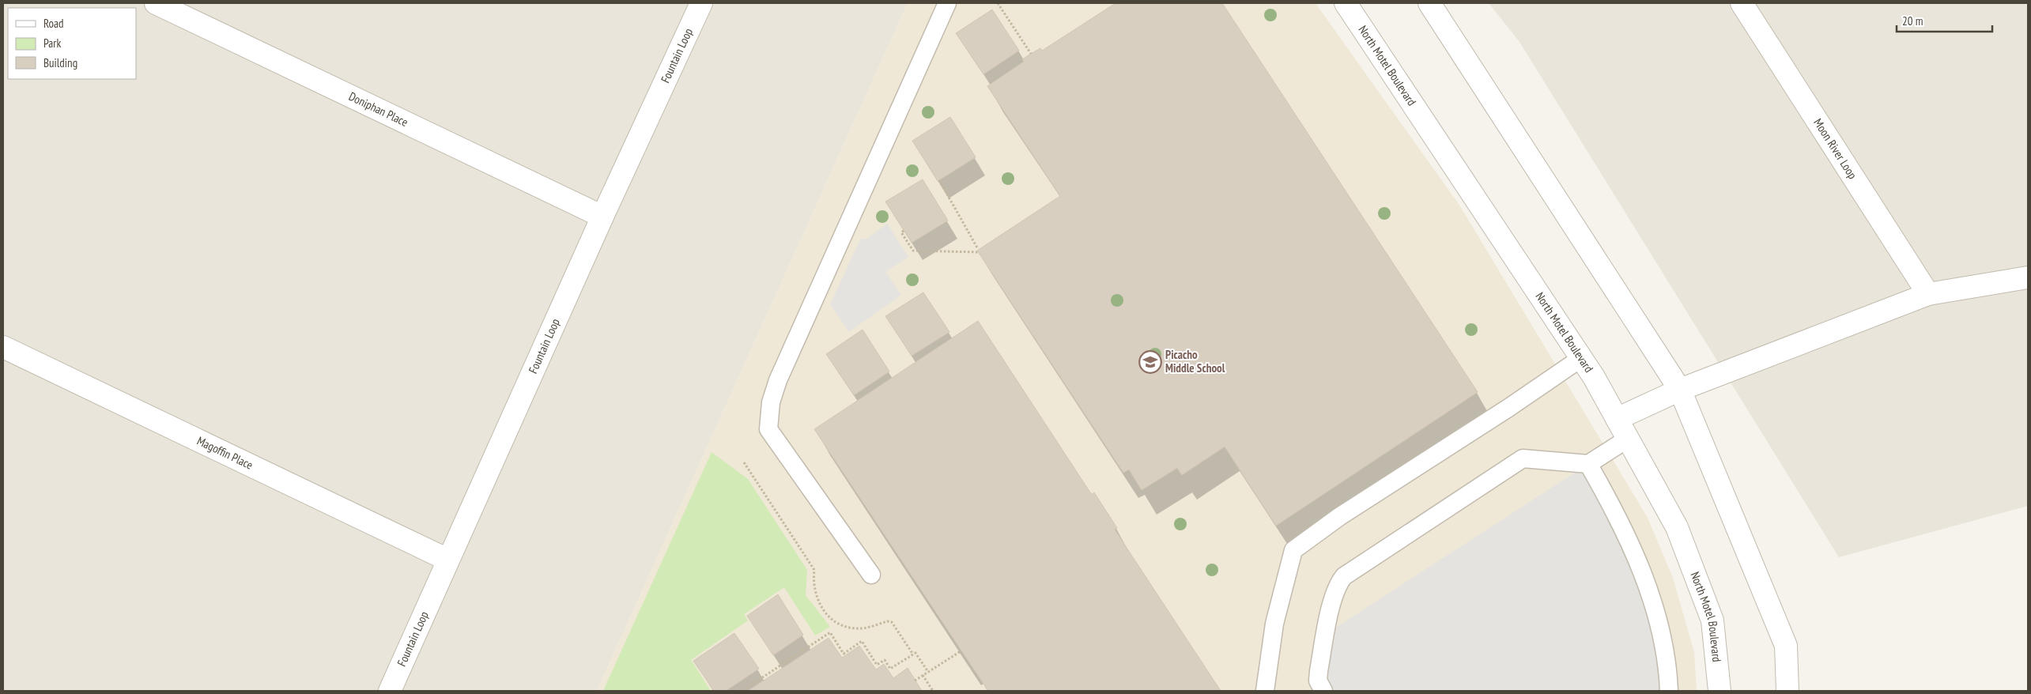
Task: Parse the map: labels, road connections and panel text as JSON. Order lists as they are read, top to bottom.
{
  "streets": {
    "street": [
      "Fountain Loop",
      "North Motel Boulevard",
      "Doniphan Place",
      "Moon River Loop",
      "Magoffin Place"
    ]
  },
  "crossings": [
    ["Fountain Loop", "Doniphan Place"],
    ["Fountain Loop", "Magoffin Place"]
  ],
  "places": {
    "school or university": ["Picacho Middle School"]
  },
  "legend": ["Road", "Park", "Building"],
  "scale_bar": "20 m"
}
